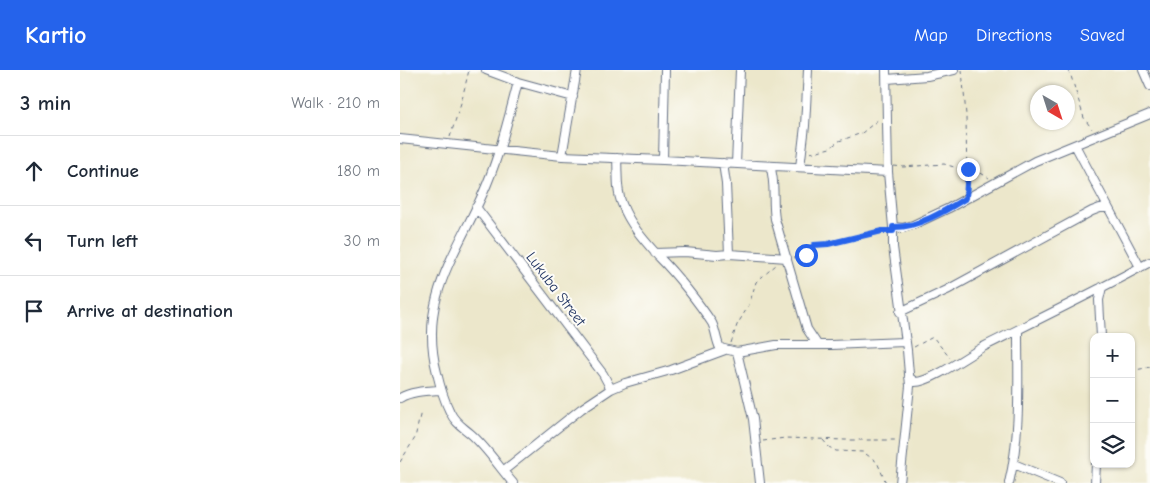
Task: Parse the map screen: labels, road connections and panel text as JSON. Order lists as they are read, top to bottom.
{
  "streets": {
    "street": ["Lukuba Street"]
  },
  "north": "bottom right",
  "page": {
    "header": "Kartio",
    "nav": ["Map", "Directions", "Saved"],
    "heading": ["3 min", "Walk · 210 m"],
    "list": [
      ["Continue", "180 m"],
      ["Turn left", "30 m"],
      "Arrive at destination"
    ],
    "map_buttons": ["+", "−"]
  }
}
